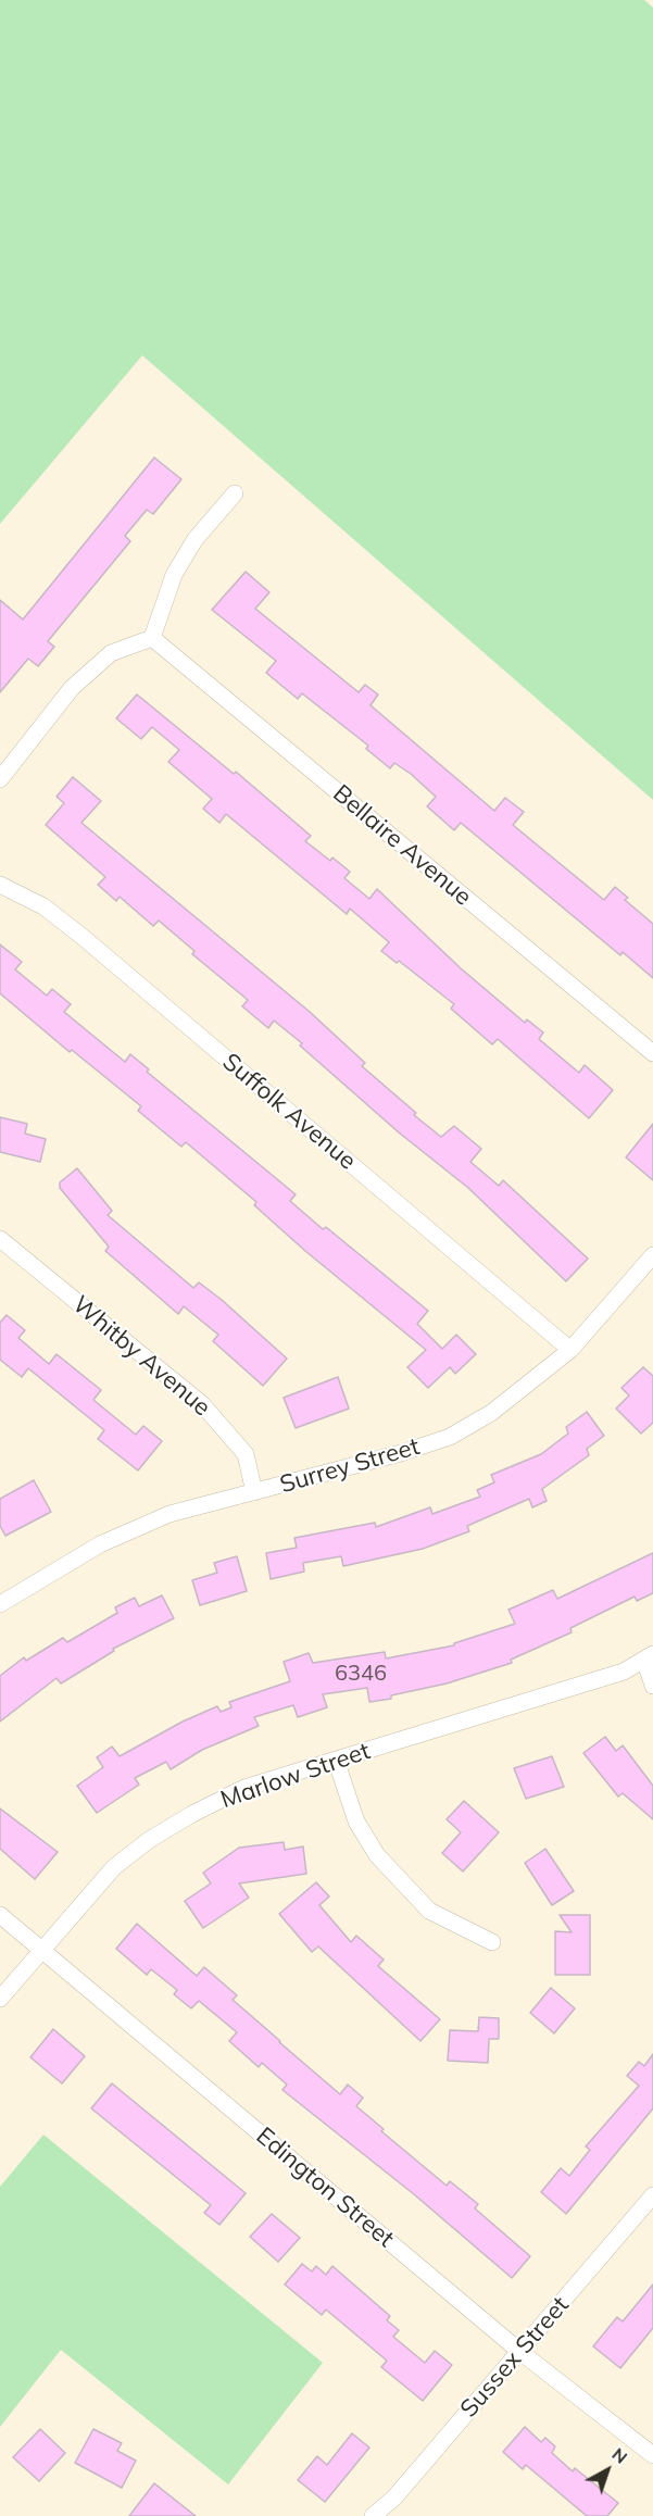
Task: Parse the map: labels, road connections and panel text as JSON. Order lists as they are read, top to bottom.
{
  "streets": {
    "street": [
      "Bellaire Avenue",
      "Suffolk Avenue",
      "Whitby Avenue",
      "Surrey Street",
      "Marlow Street",
      "Edington Street",
      "Sussex Street"
    ]
  },
  "crossings": [
    ["Suffolk Avenue", "Surrey Street"],
    ["Whitby Avenue", "Surrey Street"],
    ["Marlow Street", "Edington Street"],
    ["Edington Street", "Sussex Street"]
  ],
  "house_numbers": ["6346"],
  "north": "top right"
}
